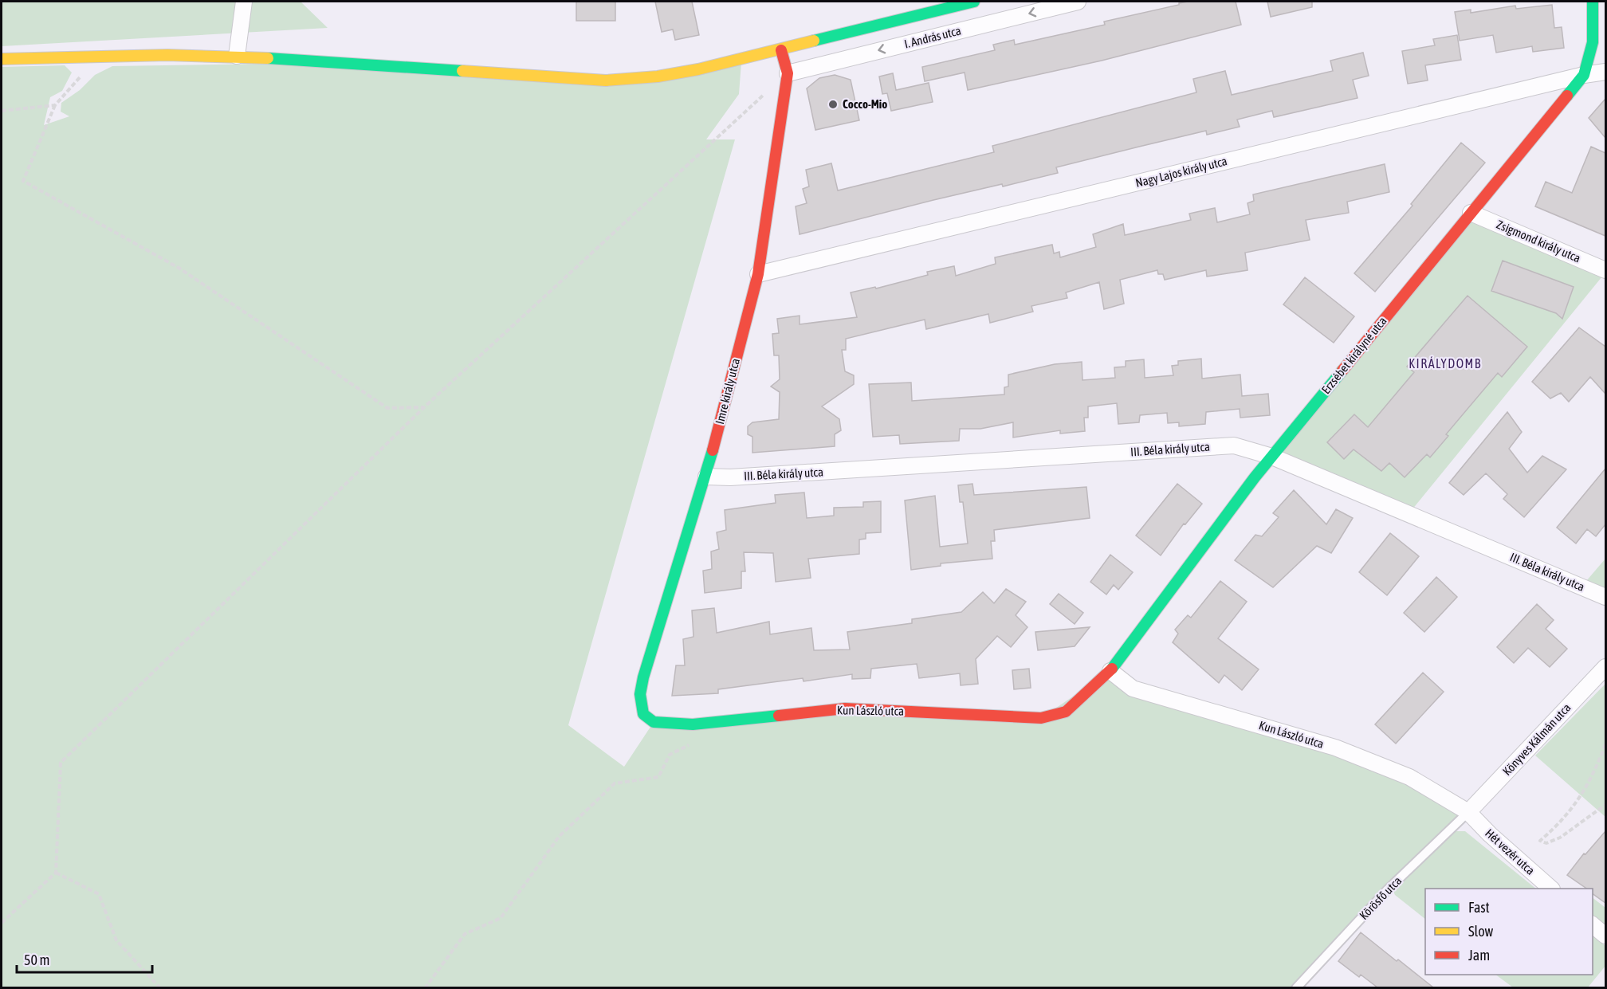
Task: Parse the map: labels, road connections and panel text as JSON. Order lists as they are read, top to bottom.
{
  "streets": {
    "street": [
      "I. András utca",
      "Nagy Lajos király utca",
      "Zsigmond király utca",
      "Erzsébet királyné utca",
      "Imre király utca",
      "III. Béla király utca",
      "Kun László utca",
      "Könyves Kálmán utca",
      "Hét vezér utca"
    ],
    "lane": ["Körösfő utca"]
  },
  "crossings": [
    ["I. András utca", "Imre király utca"],
    ["Nagy Lajos király utca", "Erzsébet királyné utca"],
    ["Nagy Lajos király utca", "Imre király utca"],
    ["Zsigmond király utca", "Erzsébet királyné utca"],
    ["Erzsébet királyné utca", "III. Béla király utca"],
    ["Erzsébet királyné utca", "Kun László utca"],
    ["Imre király utca", "III. Béla király utca"],
    ["Imre király utca", "Kun László utca"],
    ["Kun László utca", "Könyves Kálmán utca"],
    ["Kun László utca", "Hét vezér utca"],
    ["Kun László utca", "Körösfő utca"],
    ["Könyves Kálmán utca", "Hét vezér utca"],
    ["Könyves Kálmán utca", "Körösfő utca"],
    ["Hét vezér utca", "Körösfő utca"]
  ],
  "districts": ["KIRÁLYDOMB"],
  "places": ["Cocco-Mio"],
  "legend": ["Fast", "Slow", "Jam"],
  "scale_bar": "50 m"
}
